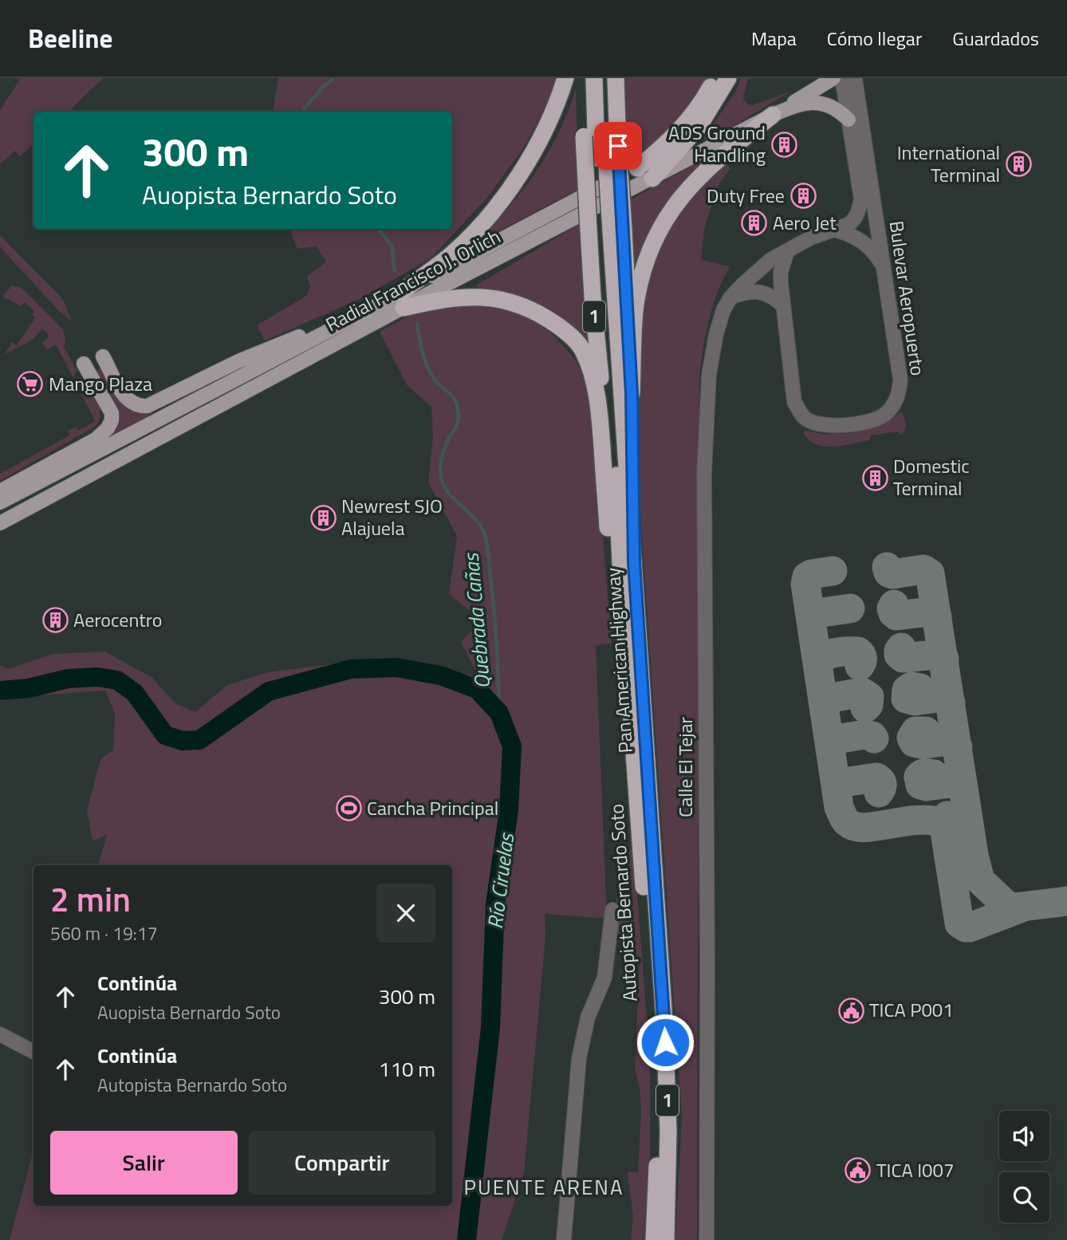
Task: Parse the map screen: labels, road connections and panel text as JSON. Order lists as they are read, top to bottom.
{
  "streets": {
    "highway": ["1", "Pan American Highway", "Autopista Bernardo Soto"],
    "main road": ["Radial Francisco J. Orlich"],
    "street": ["Bulevar Aeropuerto", "Calle El Tejar"]
  },
  "crossings": [
    ["Radial Francisco J. Orlich", "Bulevar Aeropuerto"],
    ["Bulevar Aeropuerto", "Calle El Tejar"],
    ["1", "Pan American Highway"],
    ["1", "Autopista Bernardo Soto"],
    ["Pan American Highway", "Autopista Bernardo Soto"]
  ],
  "districts": ["PUENTE ARENA"],
  "water": ["Quebrada Cañas", "Río Ciruelas"],
  "places": {
    "building": [
      "ADS Ground Handling",
      "International Terminal",
      "Duty Free",
      "Aero Jet",
      "Domestic Terminal",
      "Newrest SJO Alajuela",
      "Aerocentro"
    ],
    "supermarket": ["Mango Plaza"],
    "sports": ["Cancha Principal"],
    "public building": ["TICA P001", "TICA I007"]
  },
  "page": {
    "header": "Beeline",
    "nav": ["Mapa", "Cómo llegar", "Guardados"],
    "turn": ["300 m", "Auopista Bernardo Soto"],
    "heading": ["2 min", "560 m · 19:17"],
    "list": [
      {
        "name": "Continúa",
        "note": "Auopista Bernardo Soto",
        "value": "300 m"
      },
      {
        "name": "Continúa",
        "note": "Autopista Bernardo Soto",
        "value": "110 m"
      }
    ],
    "buttons": ["Salir", "Compartir"]
  }
}
